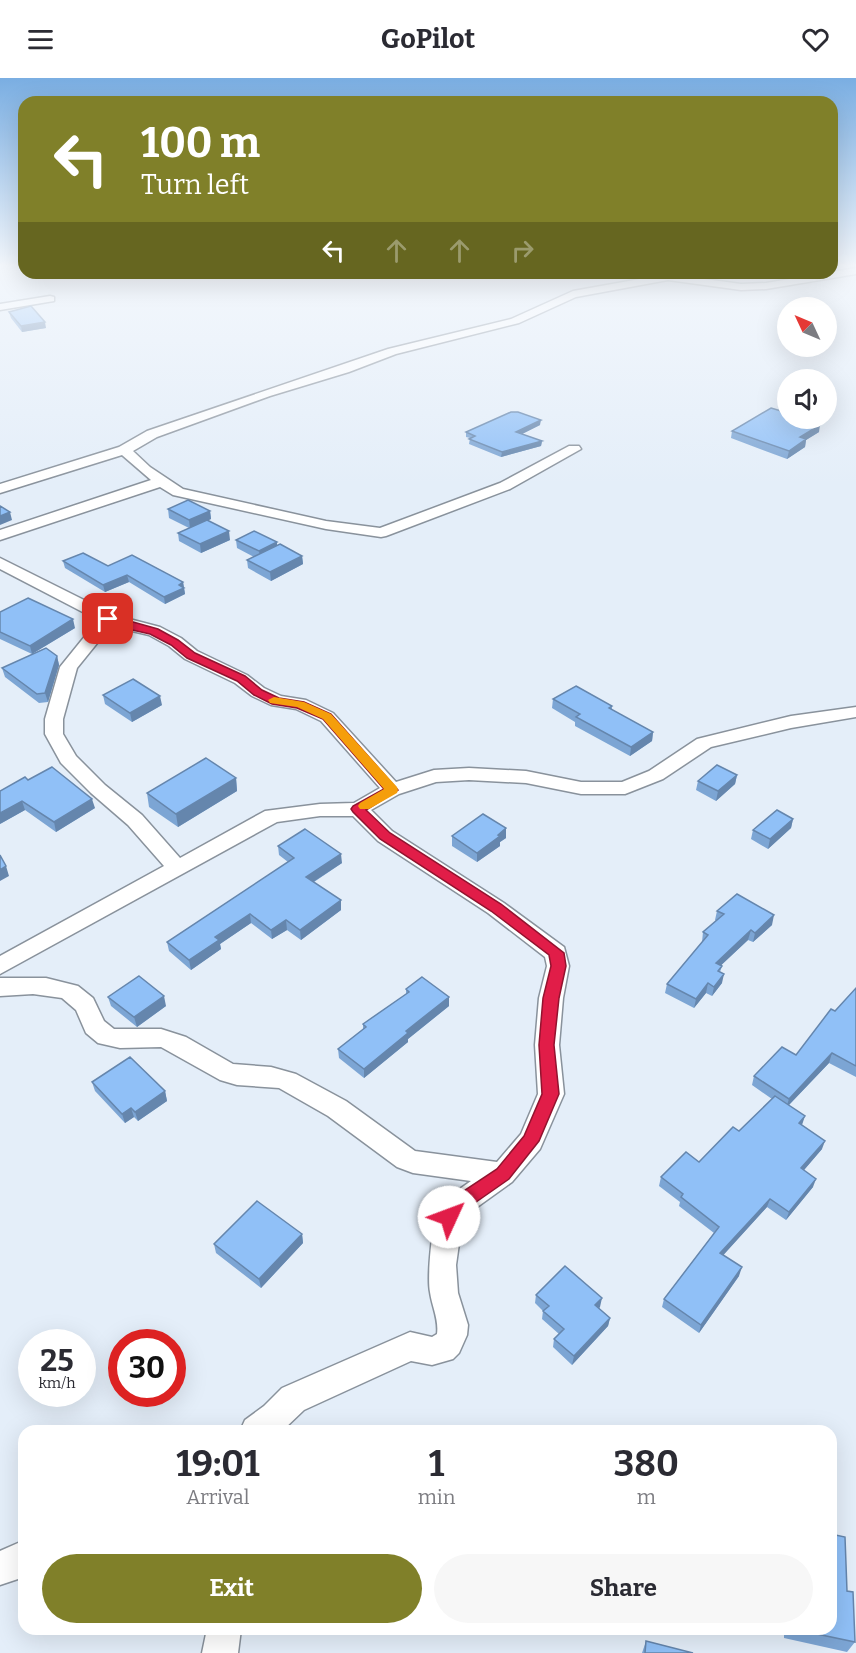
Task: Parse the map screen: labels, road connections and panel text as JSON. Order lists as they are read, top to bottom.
{
  "north": "top left",
  "page": {
    "header": "GoPilot",
    "turn": ["100 m", "Turn left"],
    "speed": "25 km/h",
    "limit": "30",
    "eta": [
      "19:01",
      "Arrival",
      "1",
      "min",
      "380",
      "m"
    ],
    "buttons": ["Exit", "Share"]
  }
}
